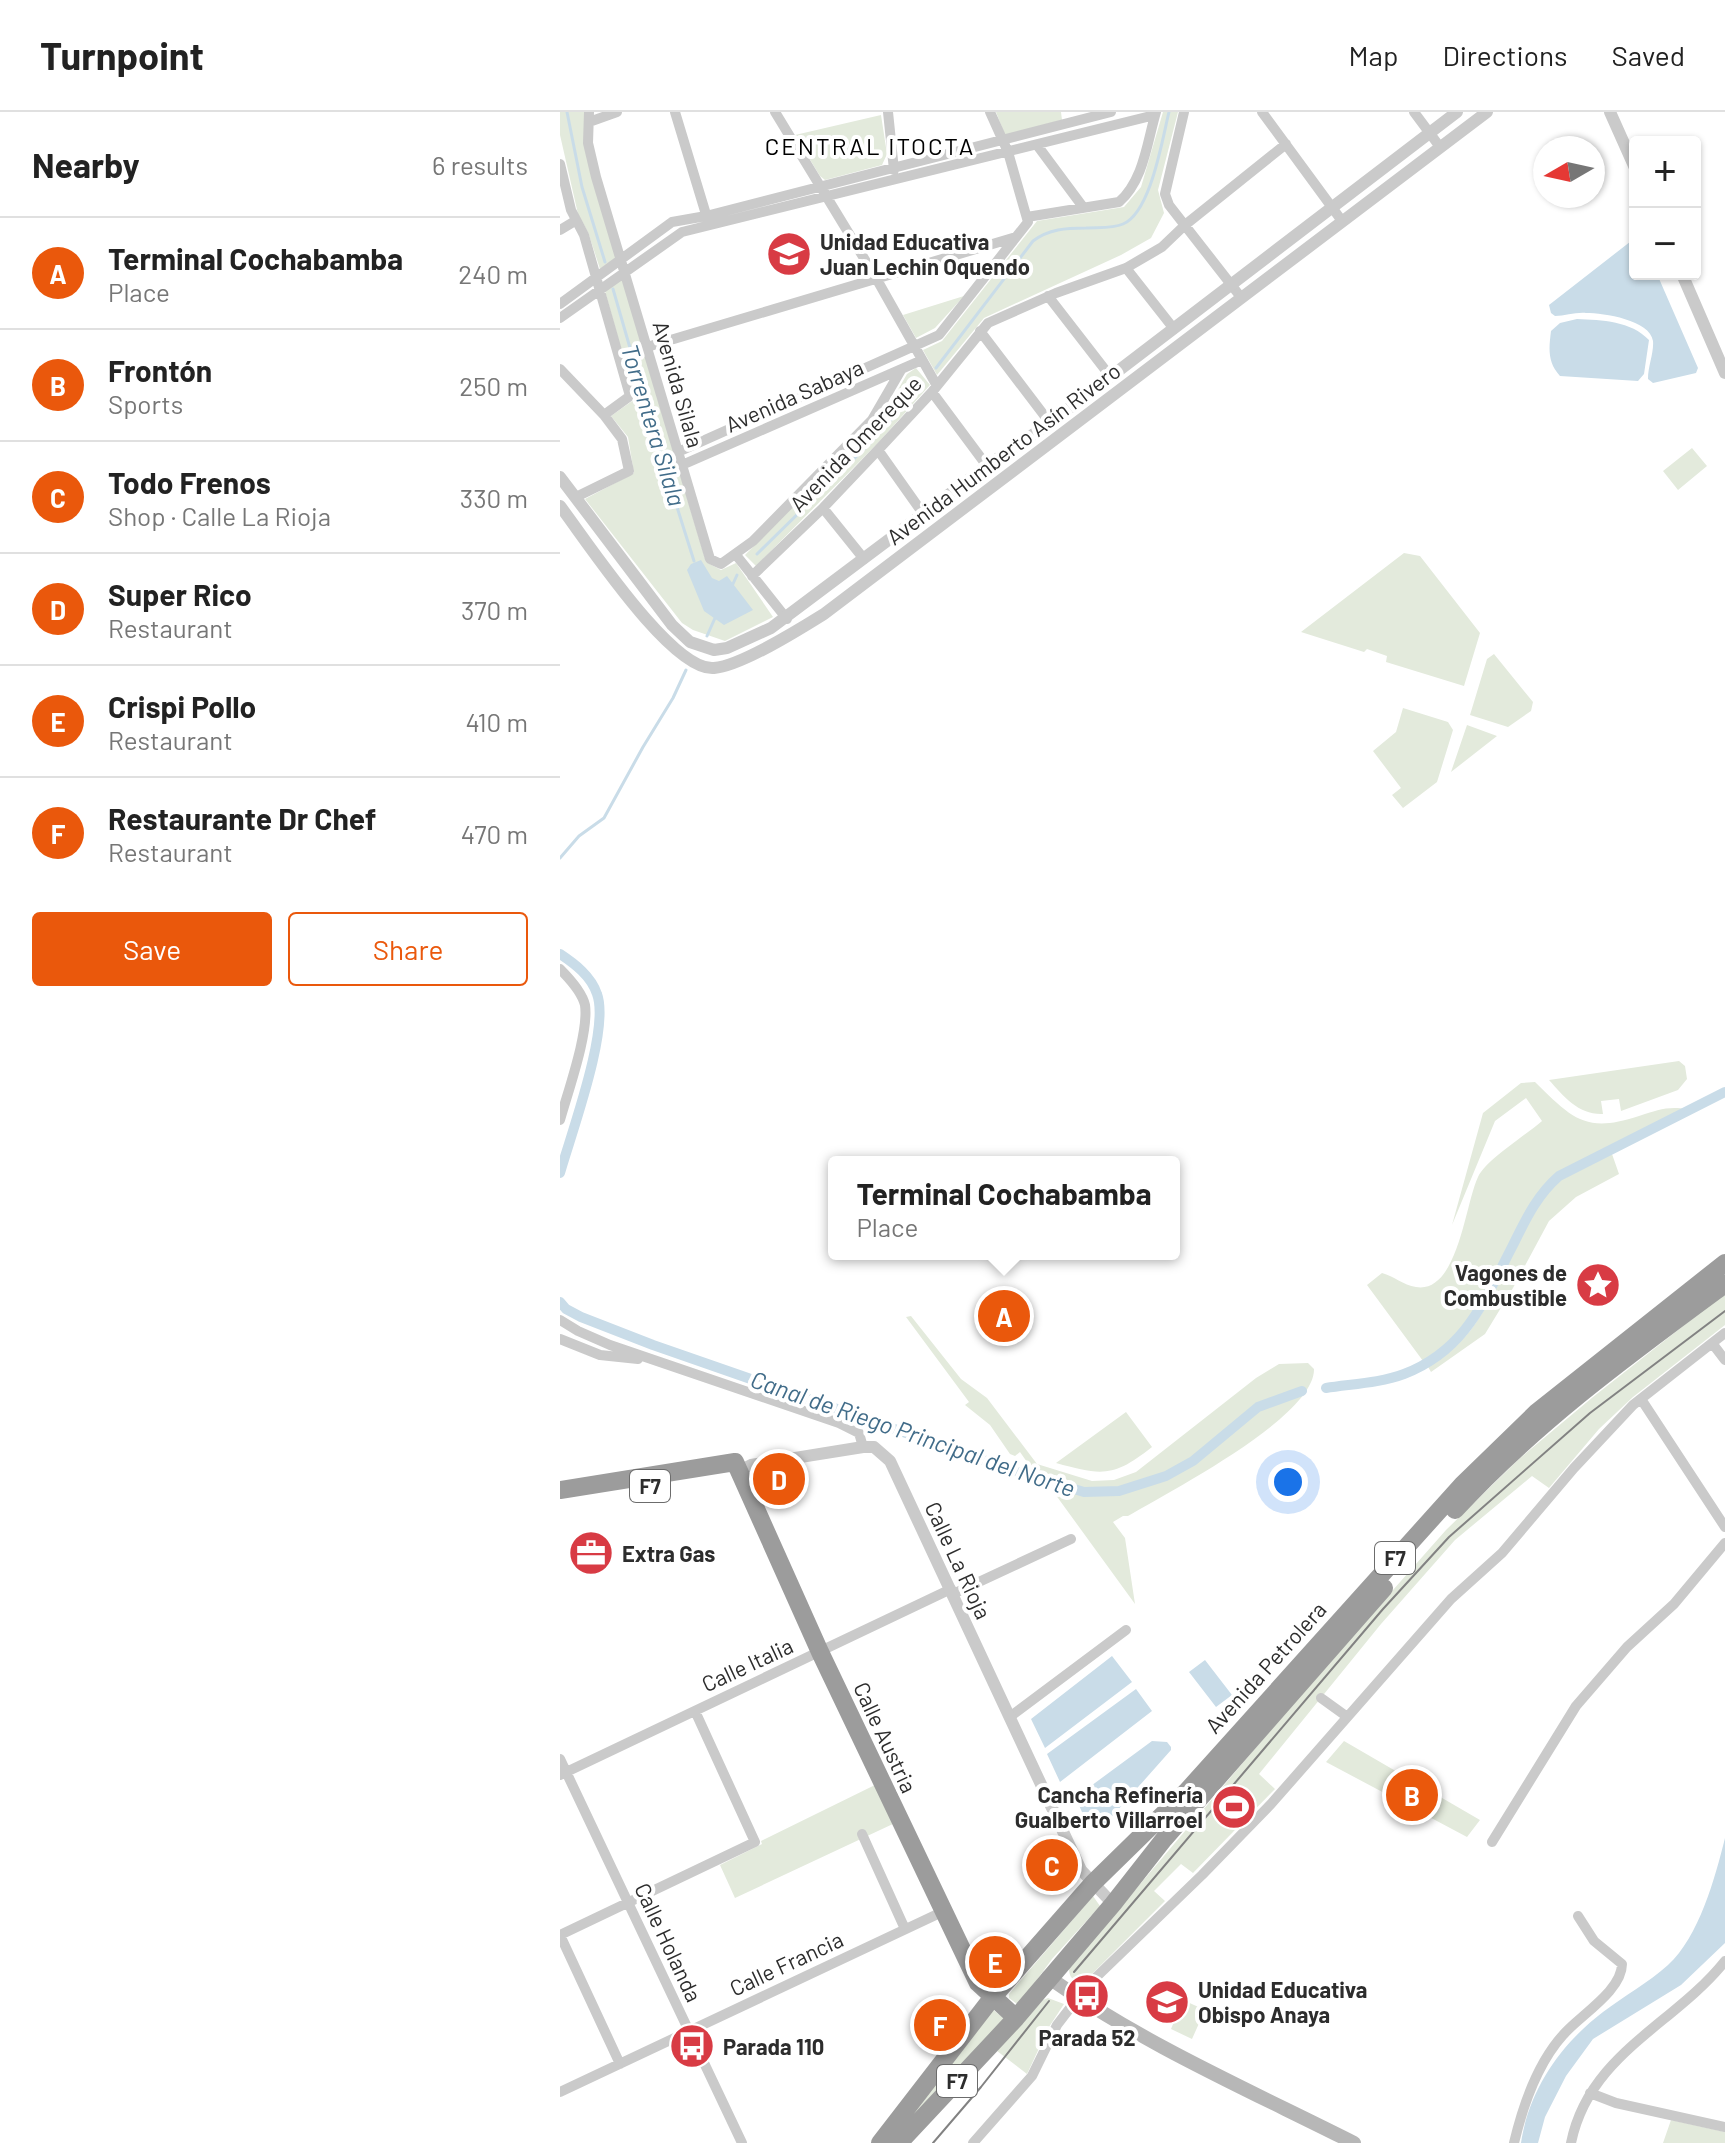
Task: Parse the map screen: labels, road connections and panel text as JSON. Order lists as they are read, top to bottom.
{
  "streets": {
    "highway": ["F7", "Avenida Petrolera", "Calle Austria"],
    "street": [
      "Avenida Silala",
      "Avenida Sabaya",
      "Avenida Omereque",
      "Avenida Humberto Asín Rivero",
      "Calle La Rioja",
      "Calle Italia",
      "Calle Holanda",
      "Calle Francia"
    ]
  },
  "crossings": [
    ["Avenida Silala", "Avenida Sabaya"],
    ["Avenida Silala", "Avenida Omereque"],
    ["Avenida Sabaya", "Avenida Omereque"],
    ["F7", "Calle Austria"],
    ["Calle La Rioja", "Calle Italia"],
    ["Calle La Rioja", "Avenida Petrolera"],
    ["Calle Italia", "Calle Austria"],
    ["Calle Italia", "Calle Holanda"],
    ["Avenida Petrolera", "Calle Austria"],
    ["Calle Austria", "Calle Francia"],
    ["Calle Holanda", "Calle Francia"]
  ],
  "districts": ["CENTRAL ITOCTA"],
  "water": ["Torrentera Silala", "Canal de Riego Principal del Norte"],
  "places": {
    "school or university": ["Unidad Educativa Juan Lechin Oquendo", "Unidad Educativa Obispo Anaya"],
    "place": ["Vagones de Combustible"],
    "office": ["Extra Gas"],
    "sports": ["Cancha Refinería Gualberto Villarroel"],
    "bus stop": ["Parada 52", "Parada 110"]
  },
  "north": "left",
  "page": {
    "header": "Turnpoint",
    "nav": ["Map", "Directions", "Saved"],
    "heading": ["Nearby", "6 results"],
    "map_buttons": ["+", "−"],
    "list": [
      {
        "mark": "A",
        "name": "Terminal Cochabamba",
        "note": "Place",
        "value": "240 m"
      },
      {
        "mark": "B",
        "name": "Frontón",
        "note": "Sports",
        "value": "250 m"
      },
      {
        "mark": "C",
        "name": "Todo Frenos",
        "note": "Shop · Calle La Rioja",
        "value": "330 m"
      },
      {
        "mark": "D",
        "name": "Super Rico",
        "note": "Restaurant",
        "value": "370 m"
      },
      {
        "mark": "E",
        "name": "Crispi Pollo",
        "note": "Restaurant",
        "value": "410 m"
      },
      {
        "mark": "F",
        "name": "Restaurante Dr Chef",
        "note": "Restaurant",
        "value": "470 m"
      }
    ],
    "buttons": ["Save", "Share"],
    "popup": ["Terminal Cochabamba", "Place"],
    "pins": [
      "A",
      "D",
      "B",
      "C",
      "E",
      "F"
    ]
  }
}
